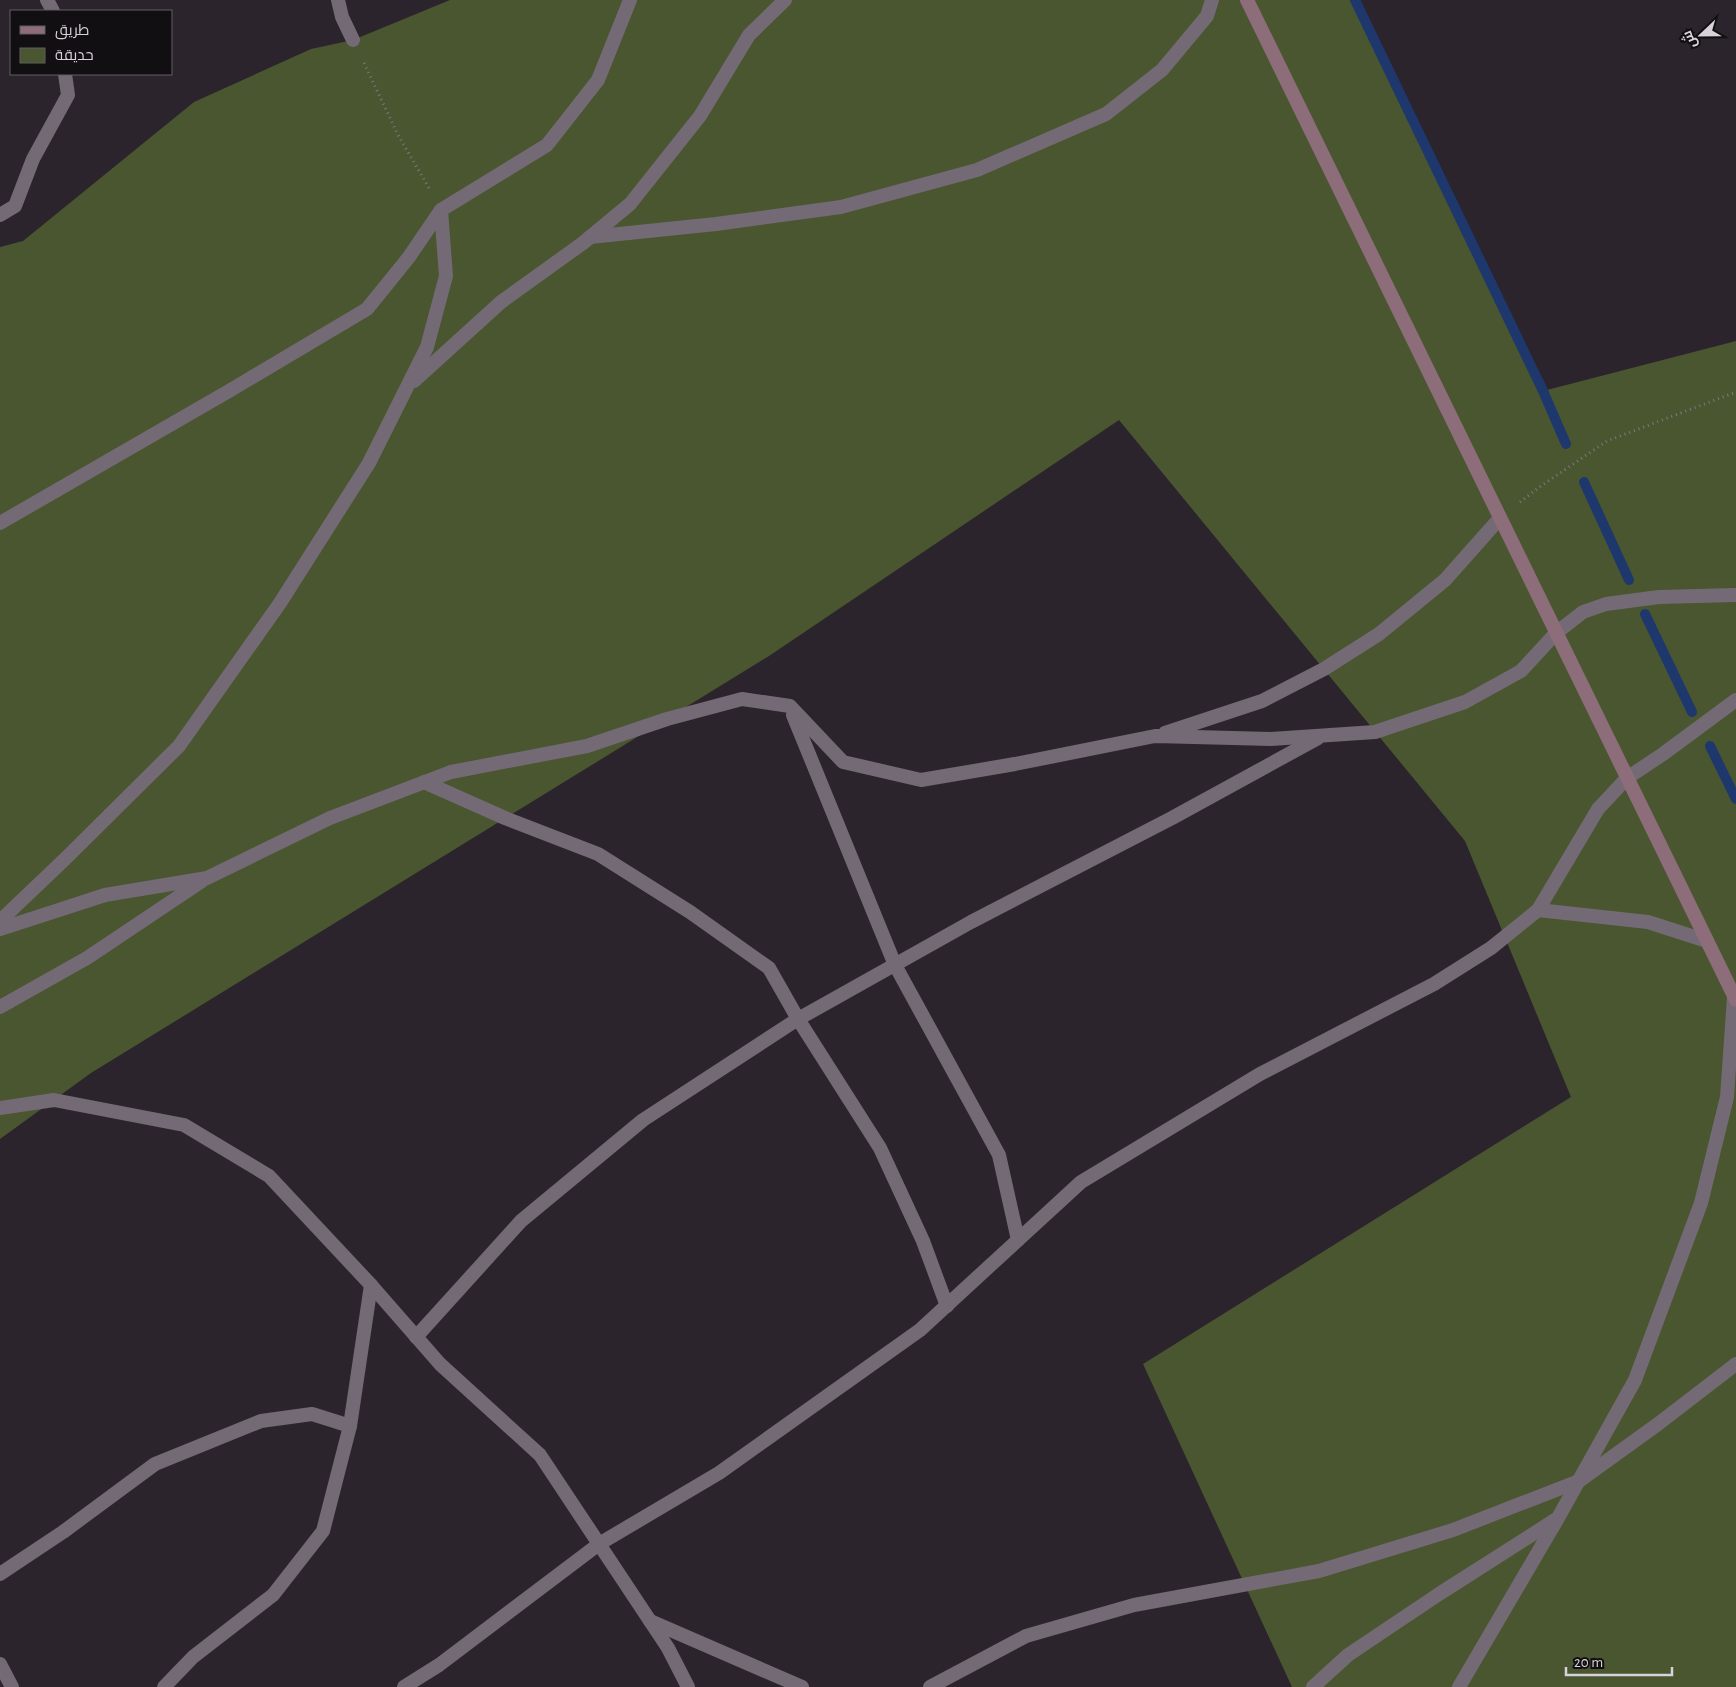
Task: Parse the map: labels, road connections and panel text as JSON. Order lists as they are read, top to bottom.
{
  "legend": ["طريق", "حديقة"],
  "scale_bar": "20 m",
  "north": "left"
}
